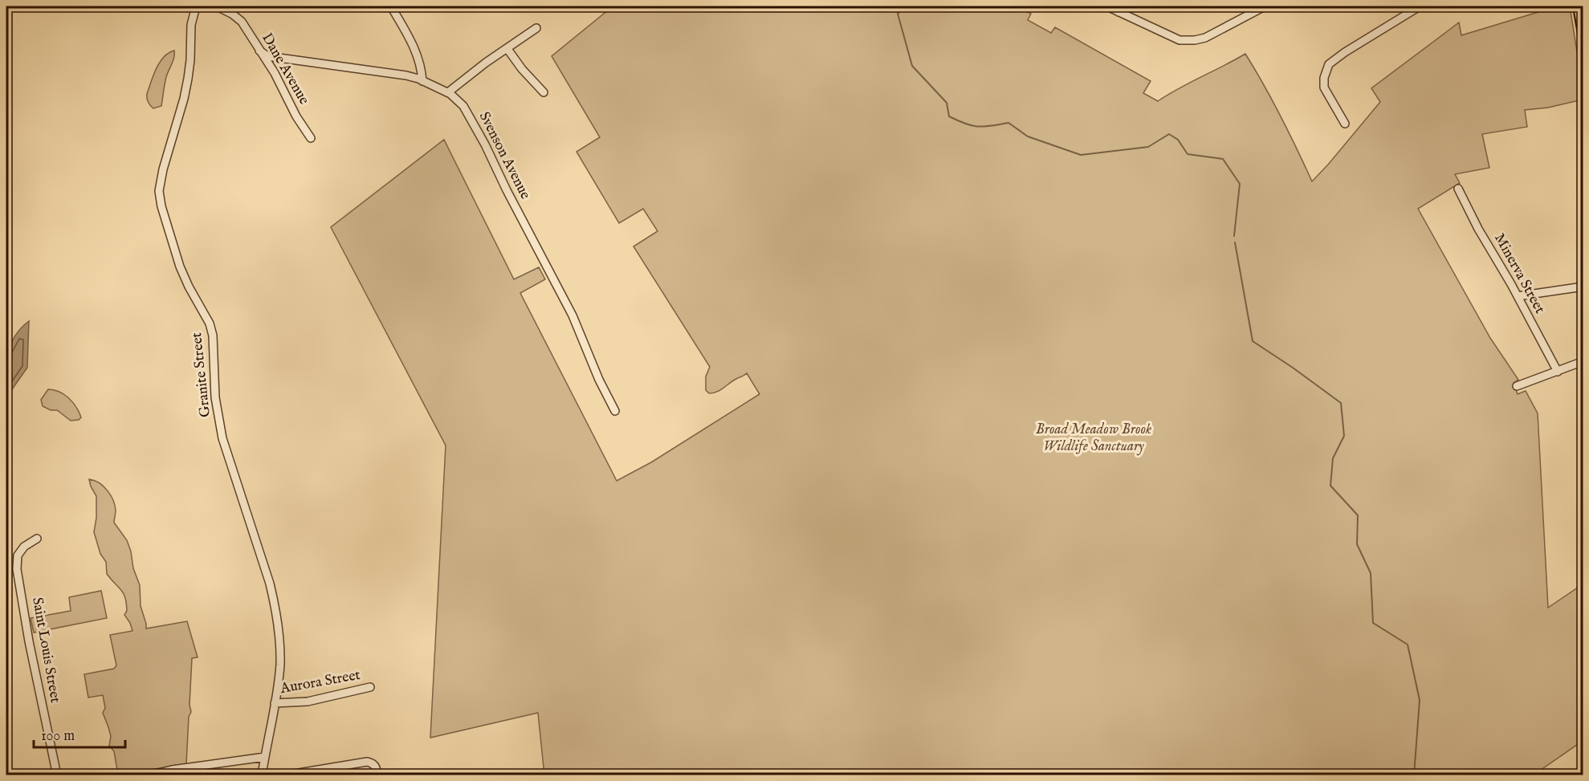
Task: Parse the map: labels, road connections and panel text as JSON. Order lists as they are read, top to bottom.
{
  "streets": {
    "street": [
      "Dane Avenue",
      "Svenson Avenue",
      "Minerva Street",
      "Granite Street",
      "Saint Louis Street",
      "Aurora Street"
    ]
  },
  "crossings": [
    ["Dane Avenue", "Svenson Avenue"],
    ["Granite Street", "Aurora Street"]
  ],
  "parks": ["Broad Meadow Brook Wildlife Sanctuary"],
  "scale_bar": "100 m"
}
